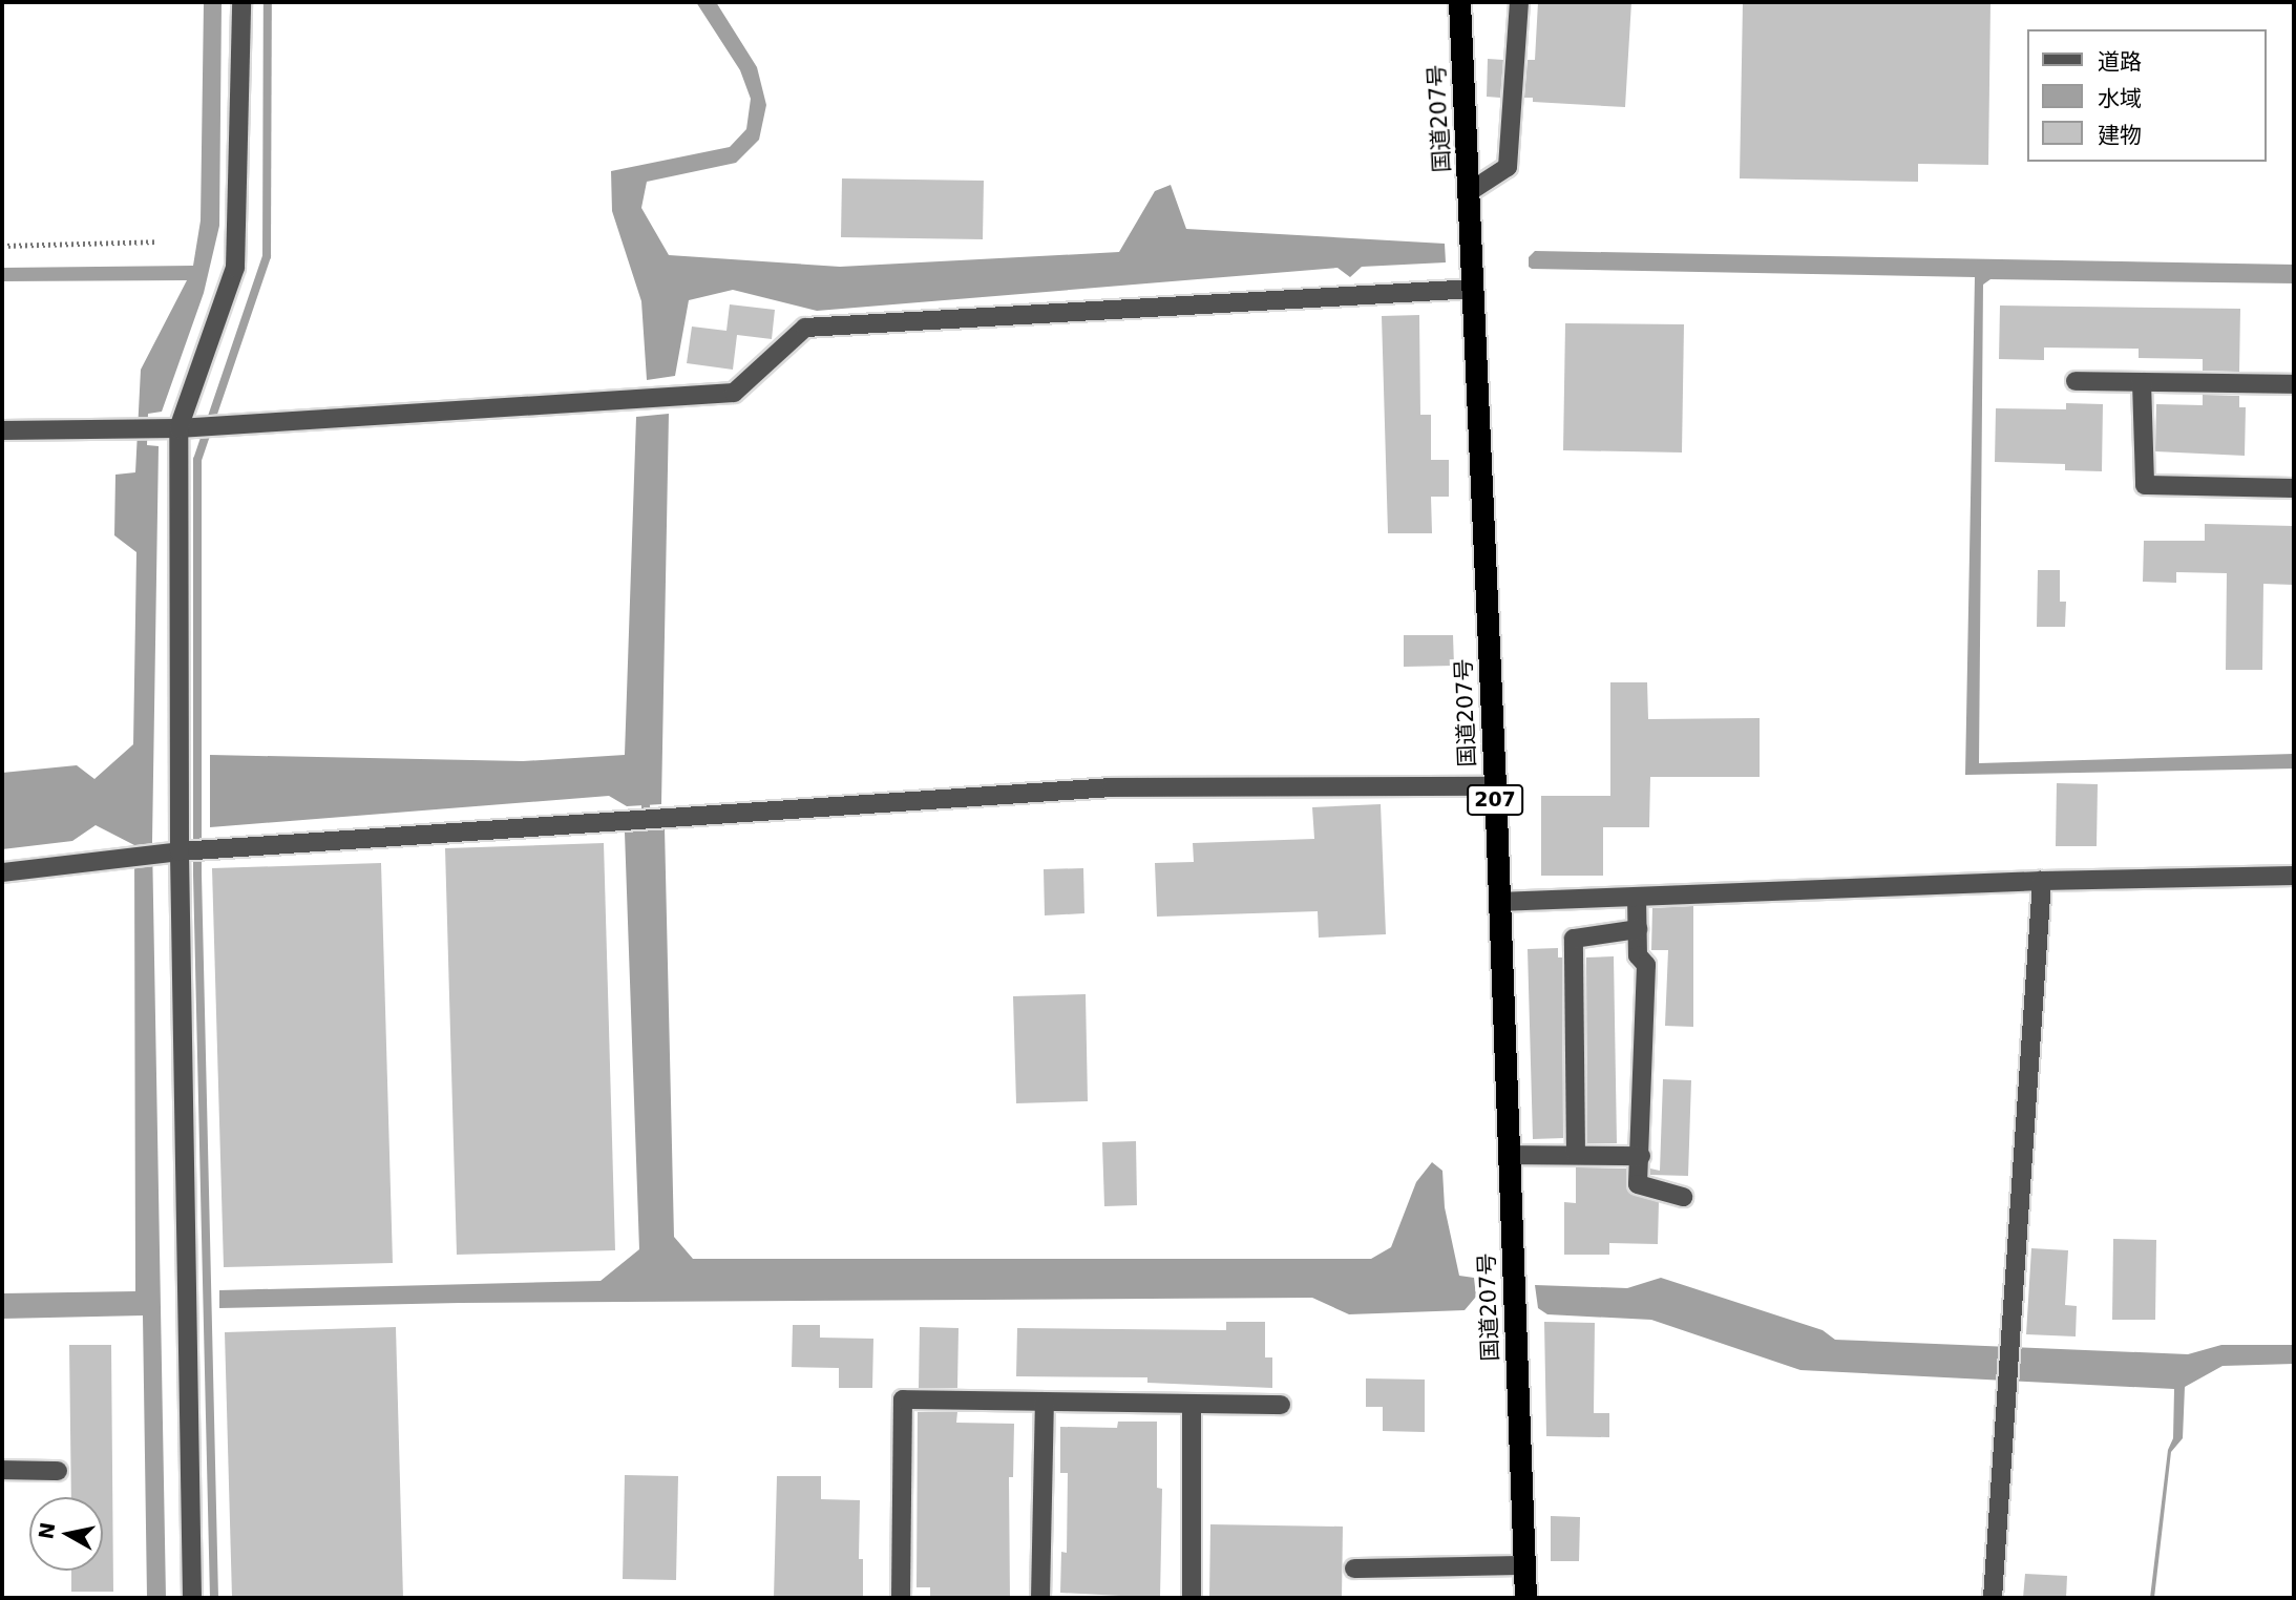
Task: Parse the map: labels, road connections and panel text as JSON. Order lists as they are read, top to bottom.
{
  "streets": {
    "highway": ["国道207号", "207"]
  },
  "legend": ["道路", "水域", "建物"],
  "north": "left"
}
